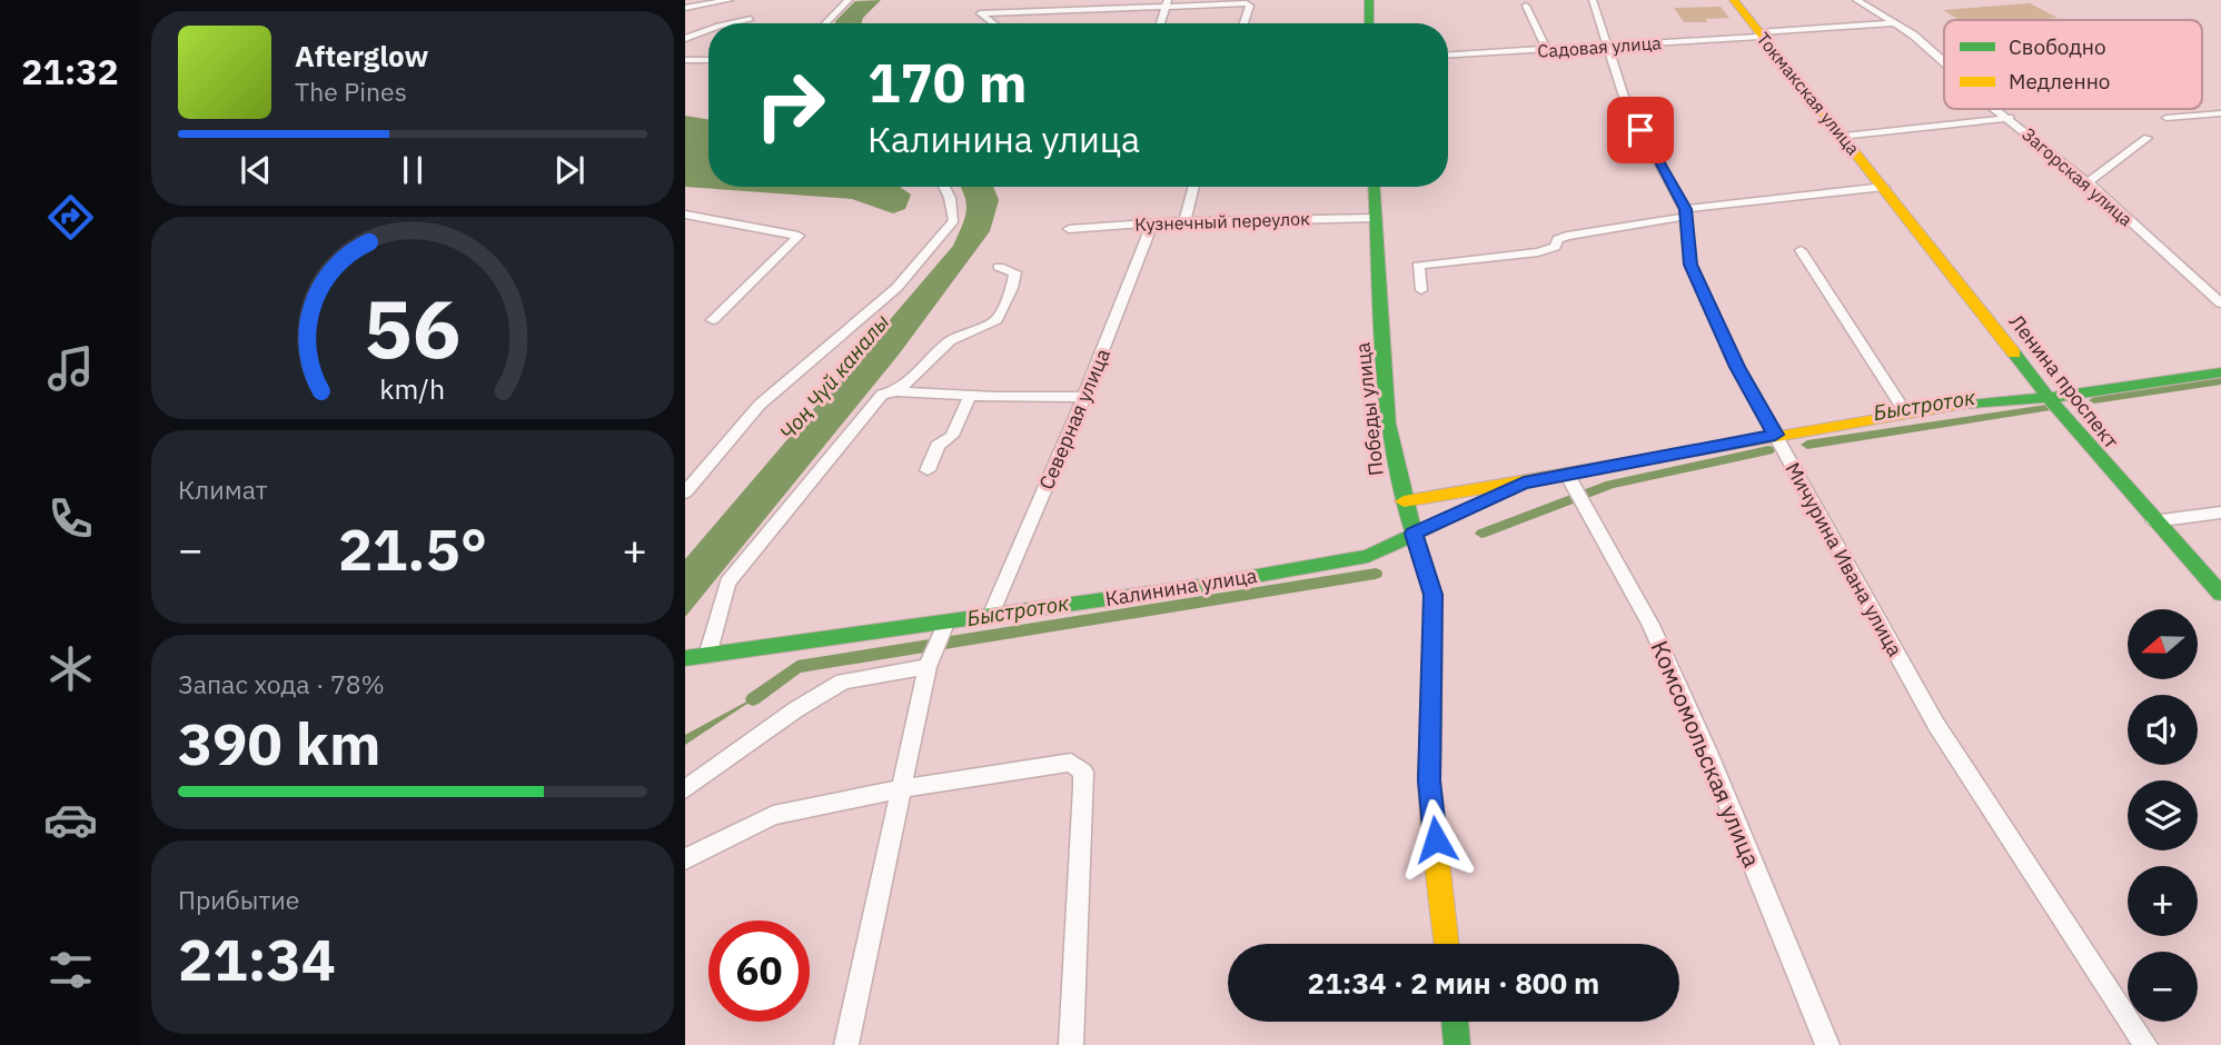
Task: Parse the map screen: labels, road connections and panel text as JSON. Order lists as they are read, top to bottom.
{
  "streets": {
    "main road": [
      "Токмакская улица",
      "Ленина проспект",
      "Победы улица",
      "Калинина улица"
    ],
    "street": [
      "Садовая улица",
      "Загорская улица",
      "Кузнечный переулок",
      "Северная улица",
      "Мичурина Ивана улица",
      "Комсомольская улица"
    ]
  },
  "crossings": [
    ["Садовая улица", "Токмакская улица"],
    ["Садовая улица", "Загорская улица"],
    ["Садовая улица", "Мичурина Ивана улица"],
    ["Токмакская улица", "Ленина проспект"],
    ["Кузнечный переулок", "Победы улица"],
    ["Кузнечный переулок", "Северная улица"],
    ["Ленина проспект", "Калинина улица"],
    ["Победы улица", "Калинина улица"],
    ["Северная улица", "Калинина улица"],
    ["Мичурина Ивана улица", "Калинина улица"],
    ["Калинина улица", "Комсомольская улица"]
  ],
  "water": ["Чоң Чүй каналы", "Быстроток"],
  "legend": ["Свободно", "Медленно"],
  "north": "left",
  "page": {
    "tabs": "21:32",
    "turn": ["170 m", "Калинина улица"],
    "song": ["Afterglow", "The Pines"],
    "tile": [
      "Климат",
      ["Запас хода · 78%", "390 km"],
      ["Прибытие", "21:34"]
    ],
    "heat": ["−", "21.5°", "+"],
    "map_buttons": ["+", "−"],
    "limit": "60",
    "trip": "21:34 · 2 мин · 800 m",
    "gauge": ["56", "km/h"]
  }
}
